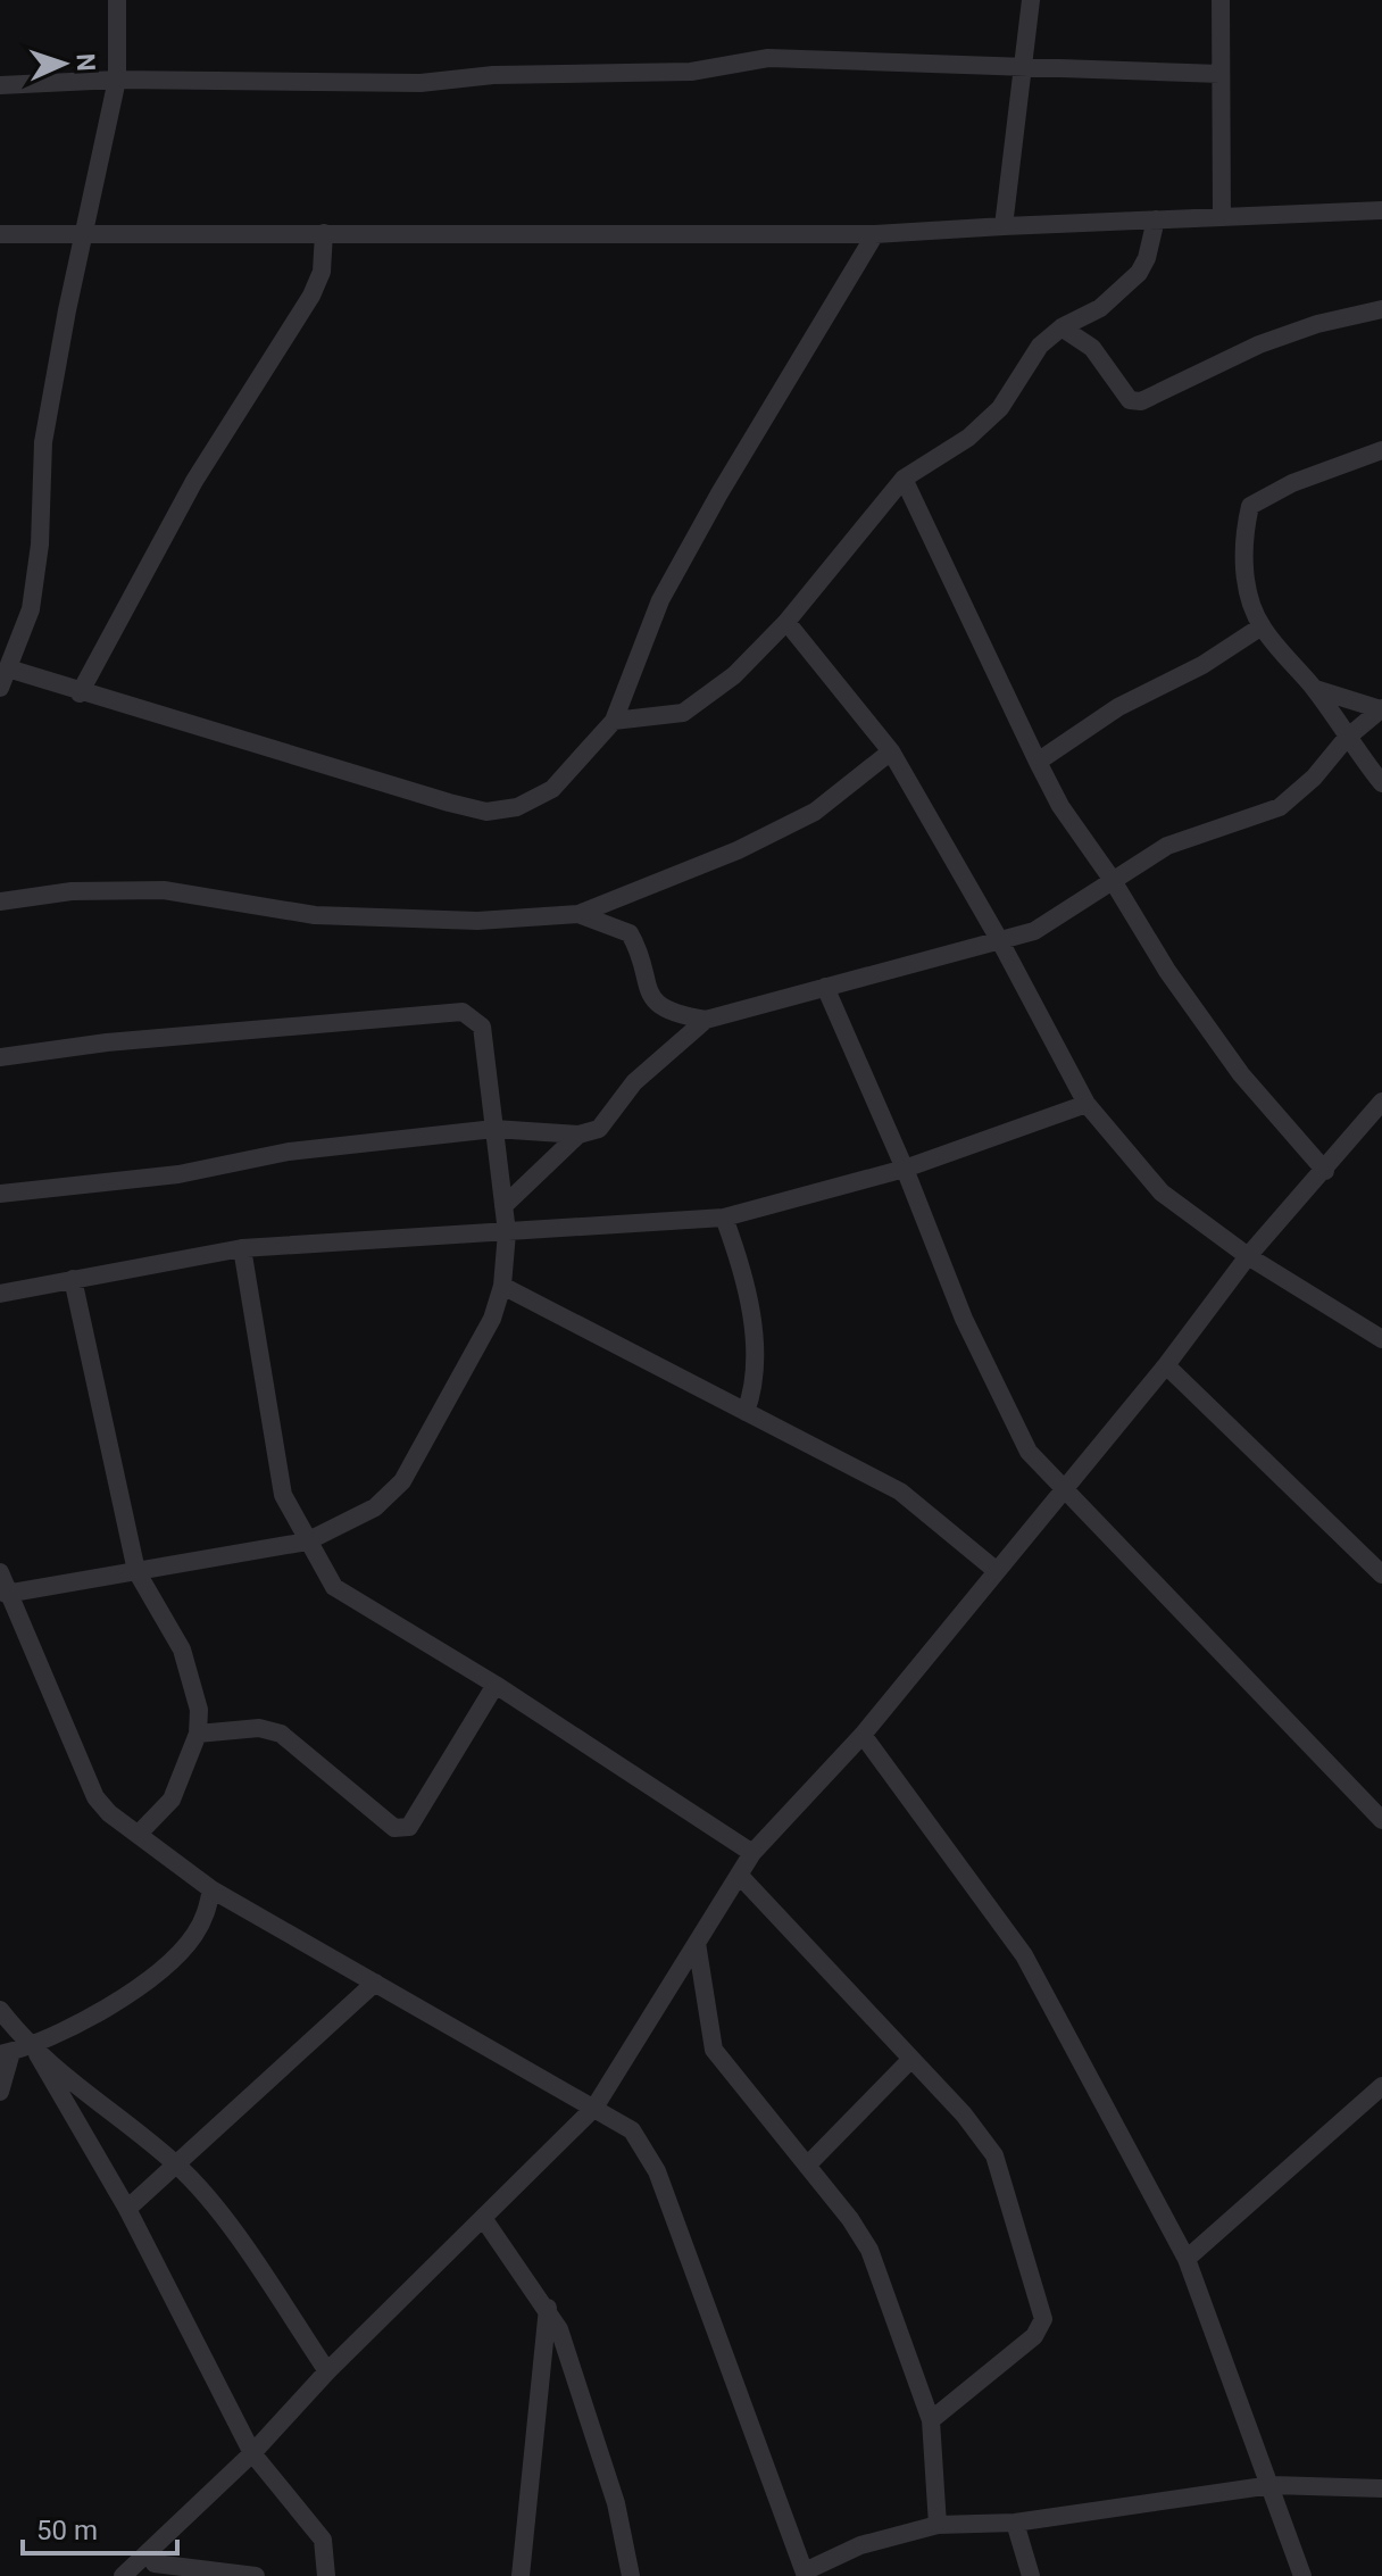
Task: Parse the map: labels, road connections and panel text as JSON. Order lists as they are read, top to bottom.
{
  "scale_bar": "50 m",
  "north": "right"
}
